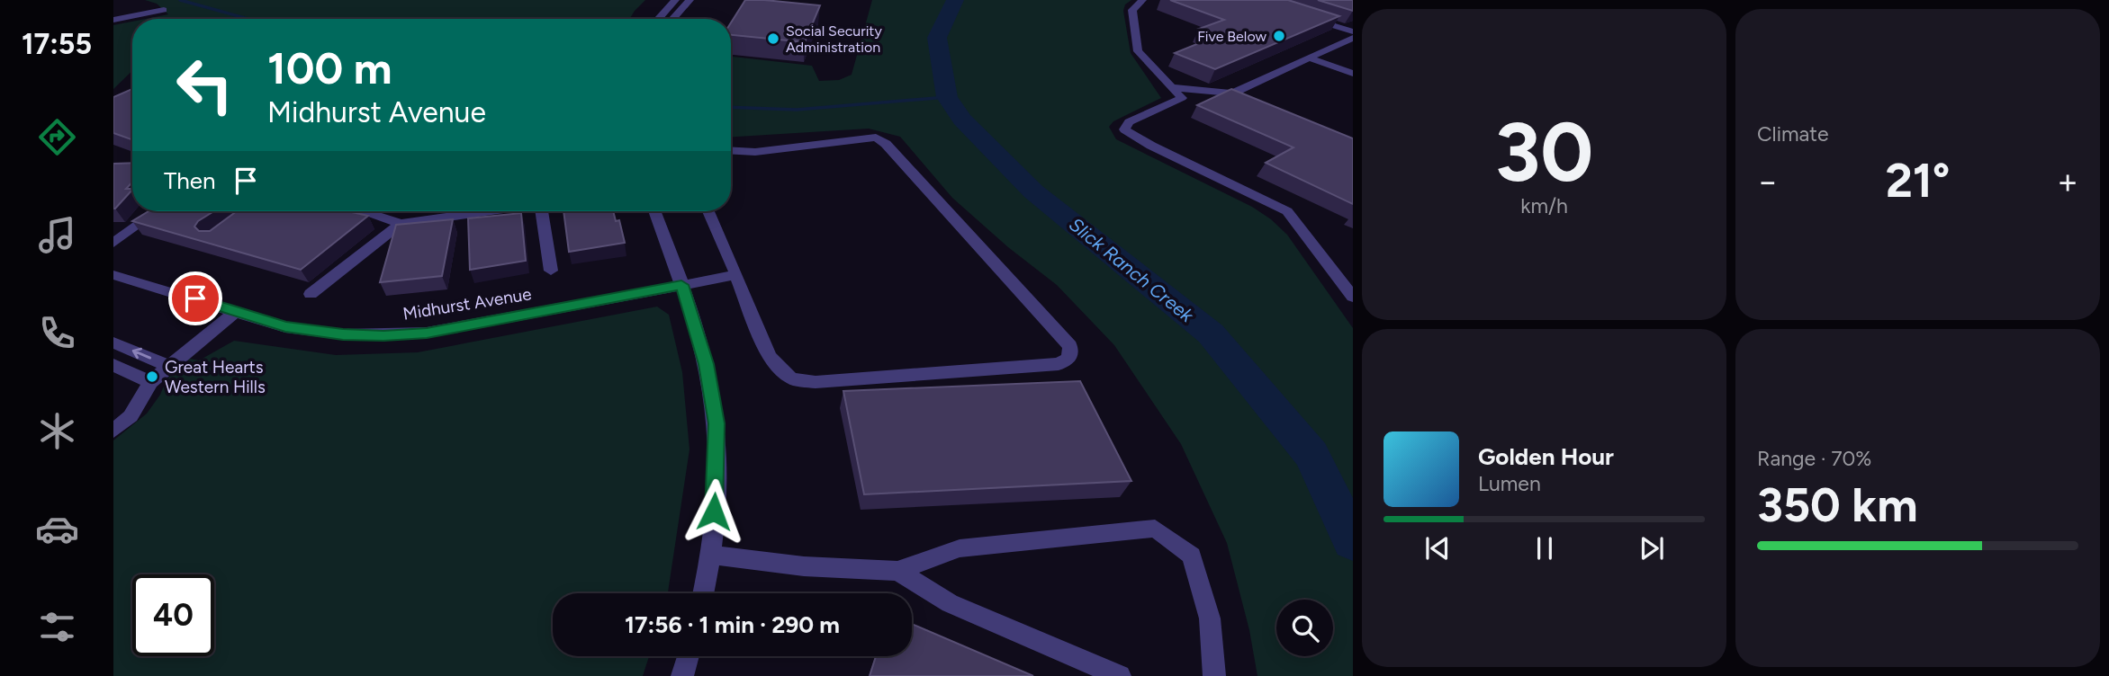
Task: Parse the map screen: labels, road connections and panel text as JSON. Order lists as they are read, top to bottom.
{
  "streets": {
    "street": ["Midhurst Avenue"]
  },
  "water": ["Slick Ranch Creek"],
  "places": ["Five Below", "Social Security Administration", "Great Hearts Western Hills"],
  "page": {
    "tabs": "17:55",
    "tile": [
      ["30", "km/h"],
      "Climate",
      ["Range · 70%", "350 km"]
    ],
    "turn": ["100 m", "Midhurst Avenue"],
    "then": "Then",
    "heat": ["−", "21°", "+"],
    "song": ["Golden Hour", "Lumen"],
    "limit": "40",
    "trip": "17:56 · 1 min · 290 m"
  }
}
